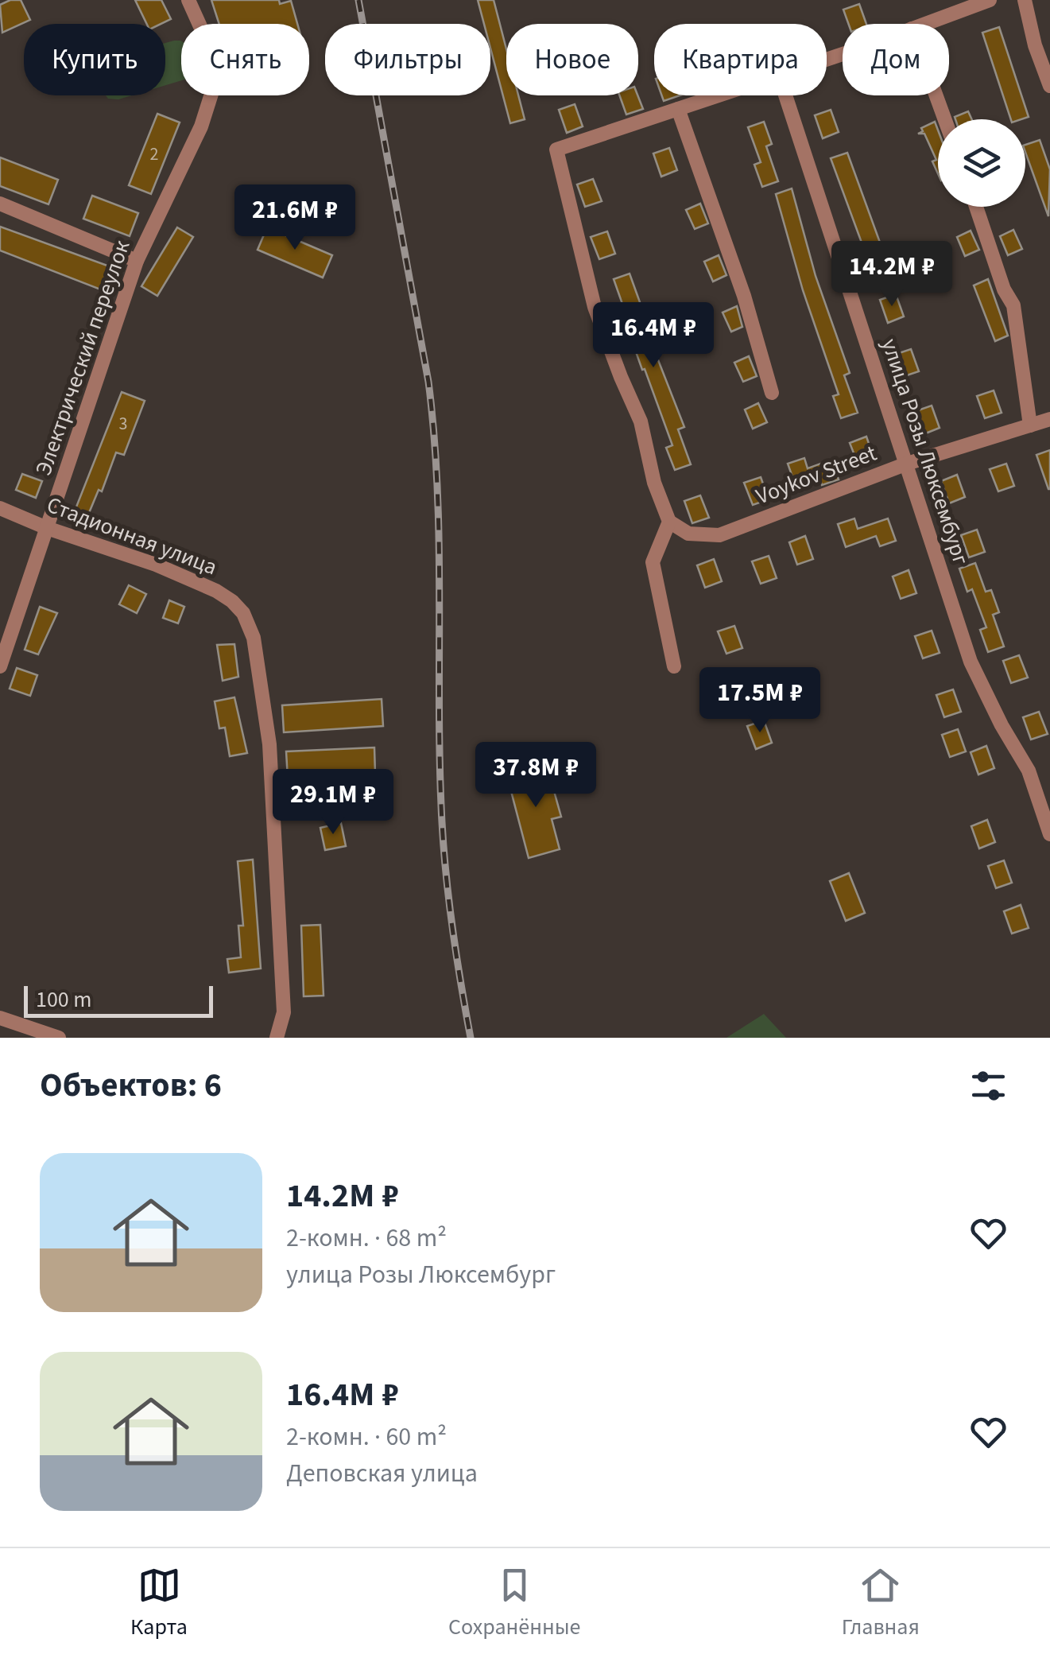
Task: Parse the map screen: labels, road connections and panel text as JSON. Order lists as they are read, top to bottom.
{
  "streets": {
    "street": [
      "Электрический переулок",
      "улица Розы Люксембург",
      "Voykov Street",
      "Стадионная улица"
    ]
  },
  "crossings": [
    ["Электрический переулок", "Стадионная улица"],
    ["улица Розы Люксембург", "Voykov Street"]
  ],
  "house_numbers": ["2", "3"],
  "scale_bar": "100 m",
  "page": {
    "chip": [
      "Купить",
      "Снять",
      "Фильтры",
      "Новое",
      "Квартира",
      "Дом"
    ],
    "price": [
      "21.6M ₽",
      "14.2M ₽",
      "16.4M ₽",
      "17.5M ₽",
      "37.8M ₽",
      "29.1M ₽"
    ],
    "scale": "100 m",
    "heading": "Объектов: 6",
    "list": [
      {
        "name": "14.2M ₽",
        "note": "2-комн. · 68 m² · улица Розы Люксембург"
      },
      {
        "name": "16.4M ₽",
        "note": "2-комн. · 60 m² · Деповская улица"
      }
    ],
    "tabs": ["Карта", "Сохранённые", "Главная"]
  }
}
